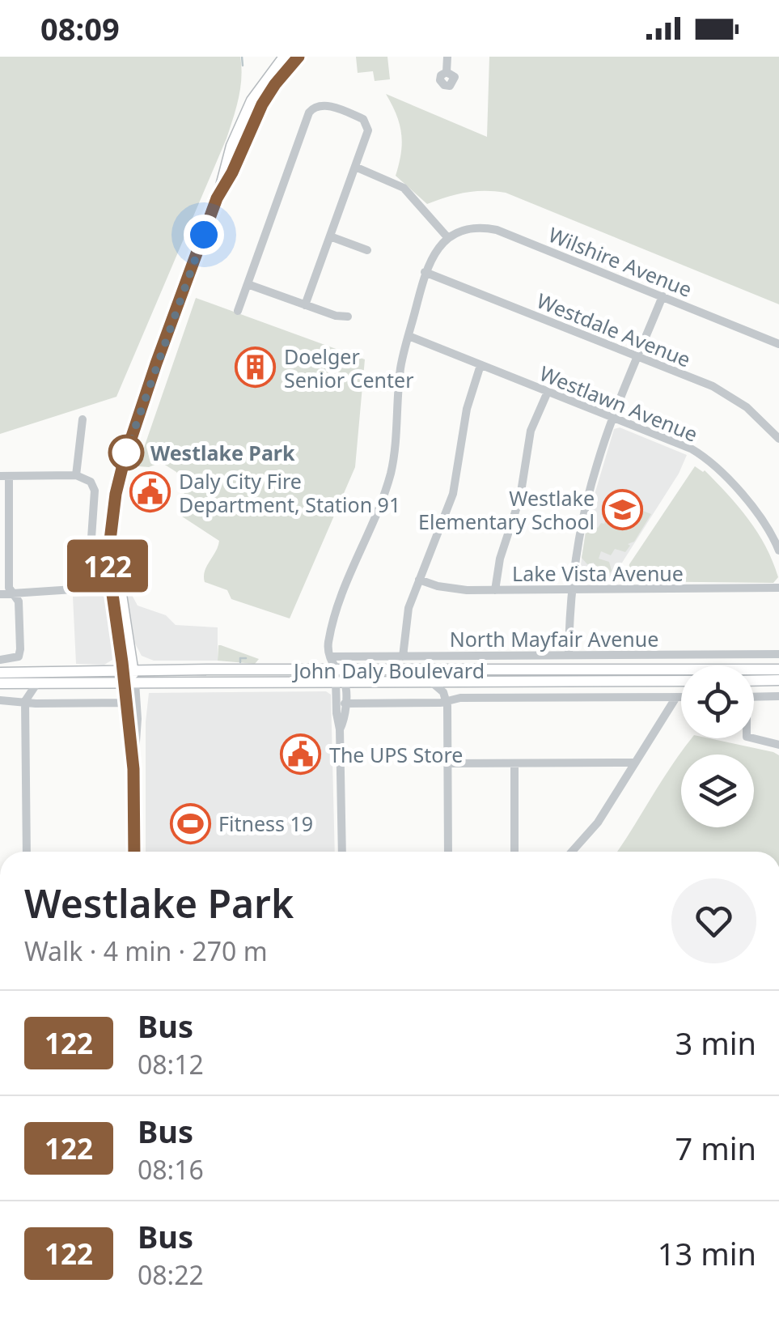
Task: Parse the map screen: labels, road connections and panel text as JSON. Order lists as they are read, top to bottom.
{
  "streets": {
    "main road": ["John Daly Boulevard"],
    "street": [
      "Wilshire Avenue",
      "Westdale Avenue",
      "Westlawn Avenue",
      "Lake Vista Avenue",
      "North Mayfair Avenue"
    ]
  },
  "places": {
    "building": ["Doelger Senior Center"],
    "other": ["Westlake Park"],
    "public building": ["Daly City Fire Department, Station 91", "The UPS Store"],
    "school or university": ["Westlake Elementary School"],
    "sports": ["Fitness 19"]
  },
  "lines": ["bus line 122"],
  "page": {
    "status": "08:09",
    "on_map": "122",
    "heading": ["Westlake Park", "Walk · 4 min · 270 m"],
    "list": [
      {
        "mark": "122",
        "name": "Bus",
        "note": "08:12",
        "value": "3 min"
      },
      {
        "mark": "122",
        "name": "Bus",
        "note": "08:16",
        "value": "7 min"
      },
      {
        "mark": "122",
        "name": "Bus",
        "note": "08:22",
        "value": "13 min"
      }
    ]
  }
}
